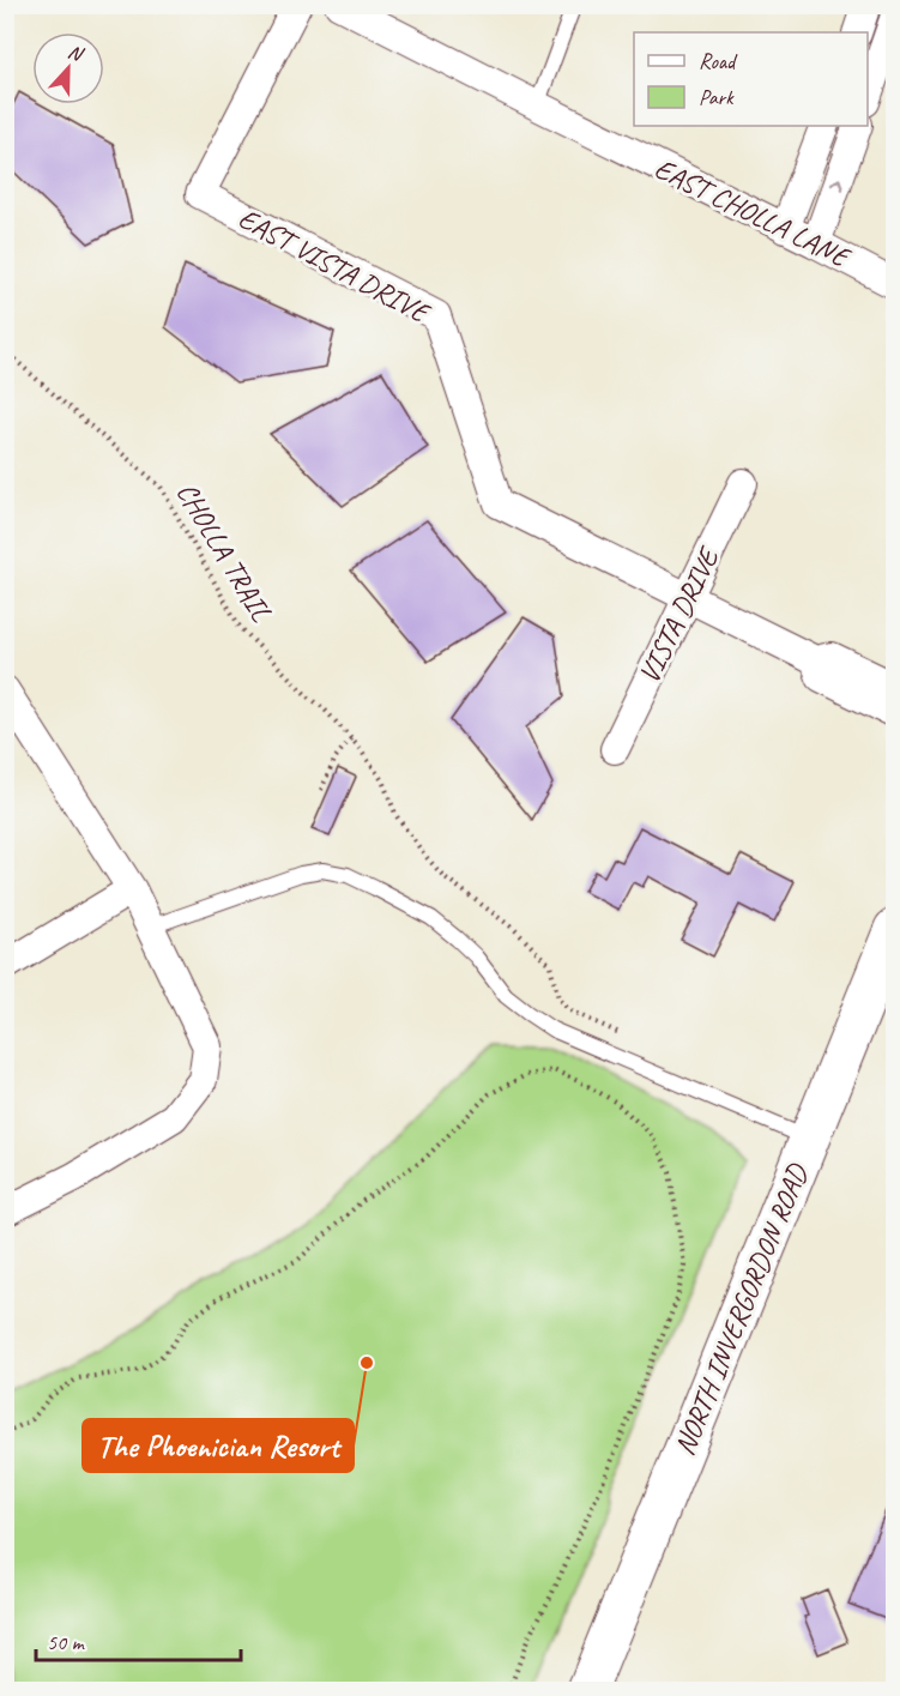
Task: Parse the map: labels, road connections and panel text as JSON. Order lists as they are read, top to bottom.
{
  "streets": {
    "street": [
      "EAST CHOLLA LANE",
      "EAST VISTA DRIVE",
      "VISTA DRIVE",
      "NORTH INVERGORDON ROAD"
    ],
    "path": ["CHOLLA TRAIL"]
  },
  "crossings": [
    ["EAST VISTA DRIVE", "VISTA DRIVE"]
  ],
  "places": ["The Phoenician Resort"],
  "legend": ["Road", "Park"],
  "scale_bar": "50 m",
  "north": "top"
}
